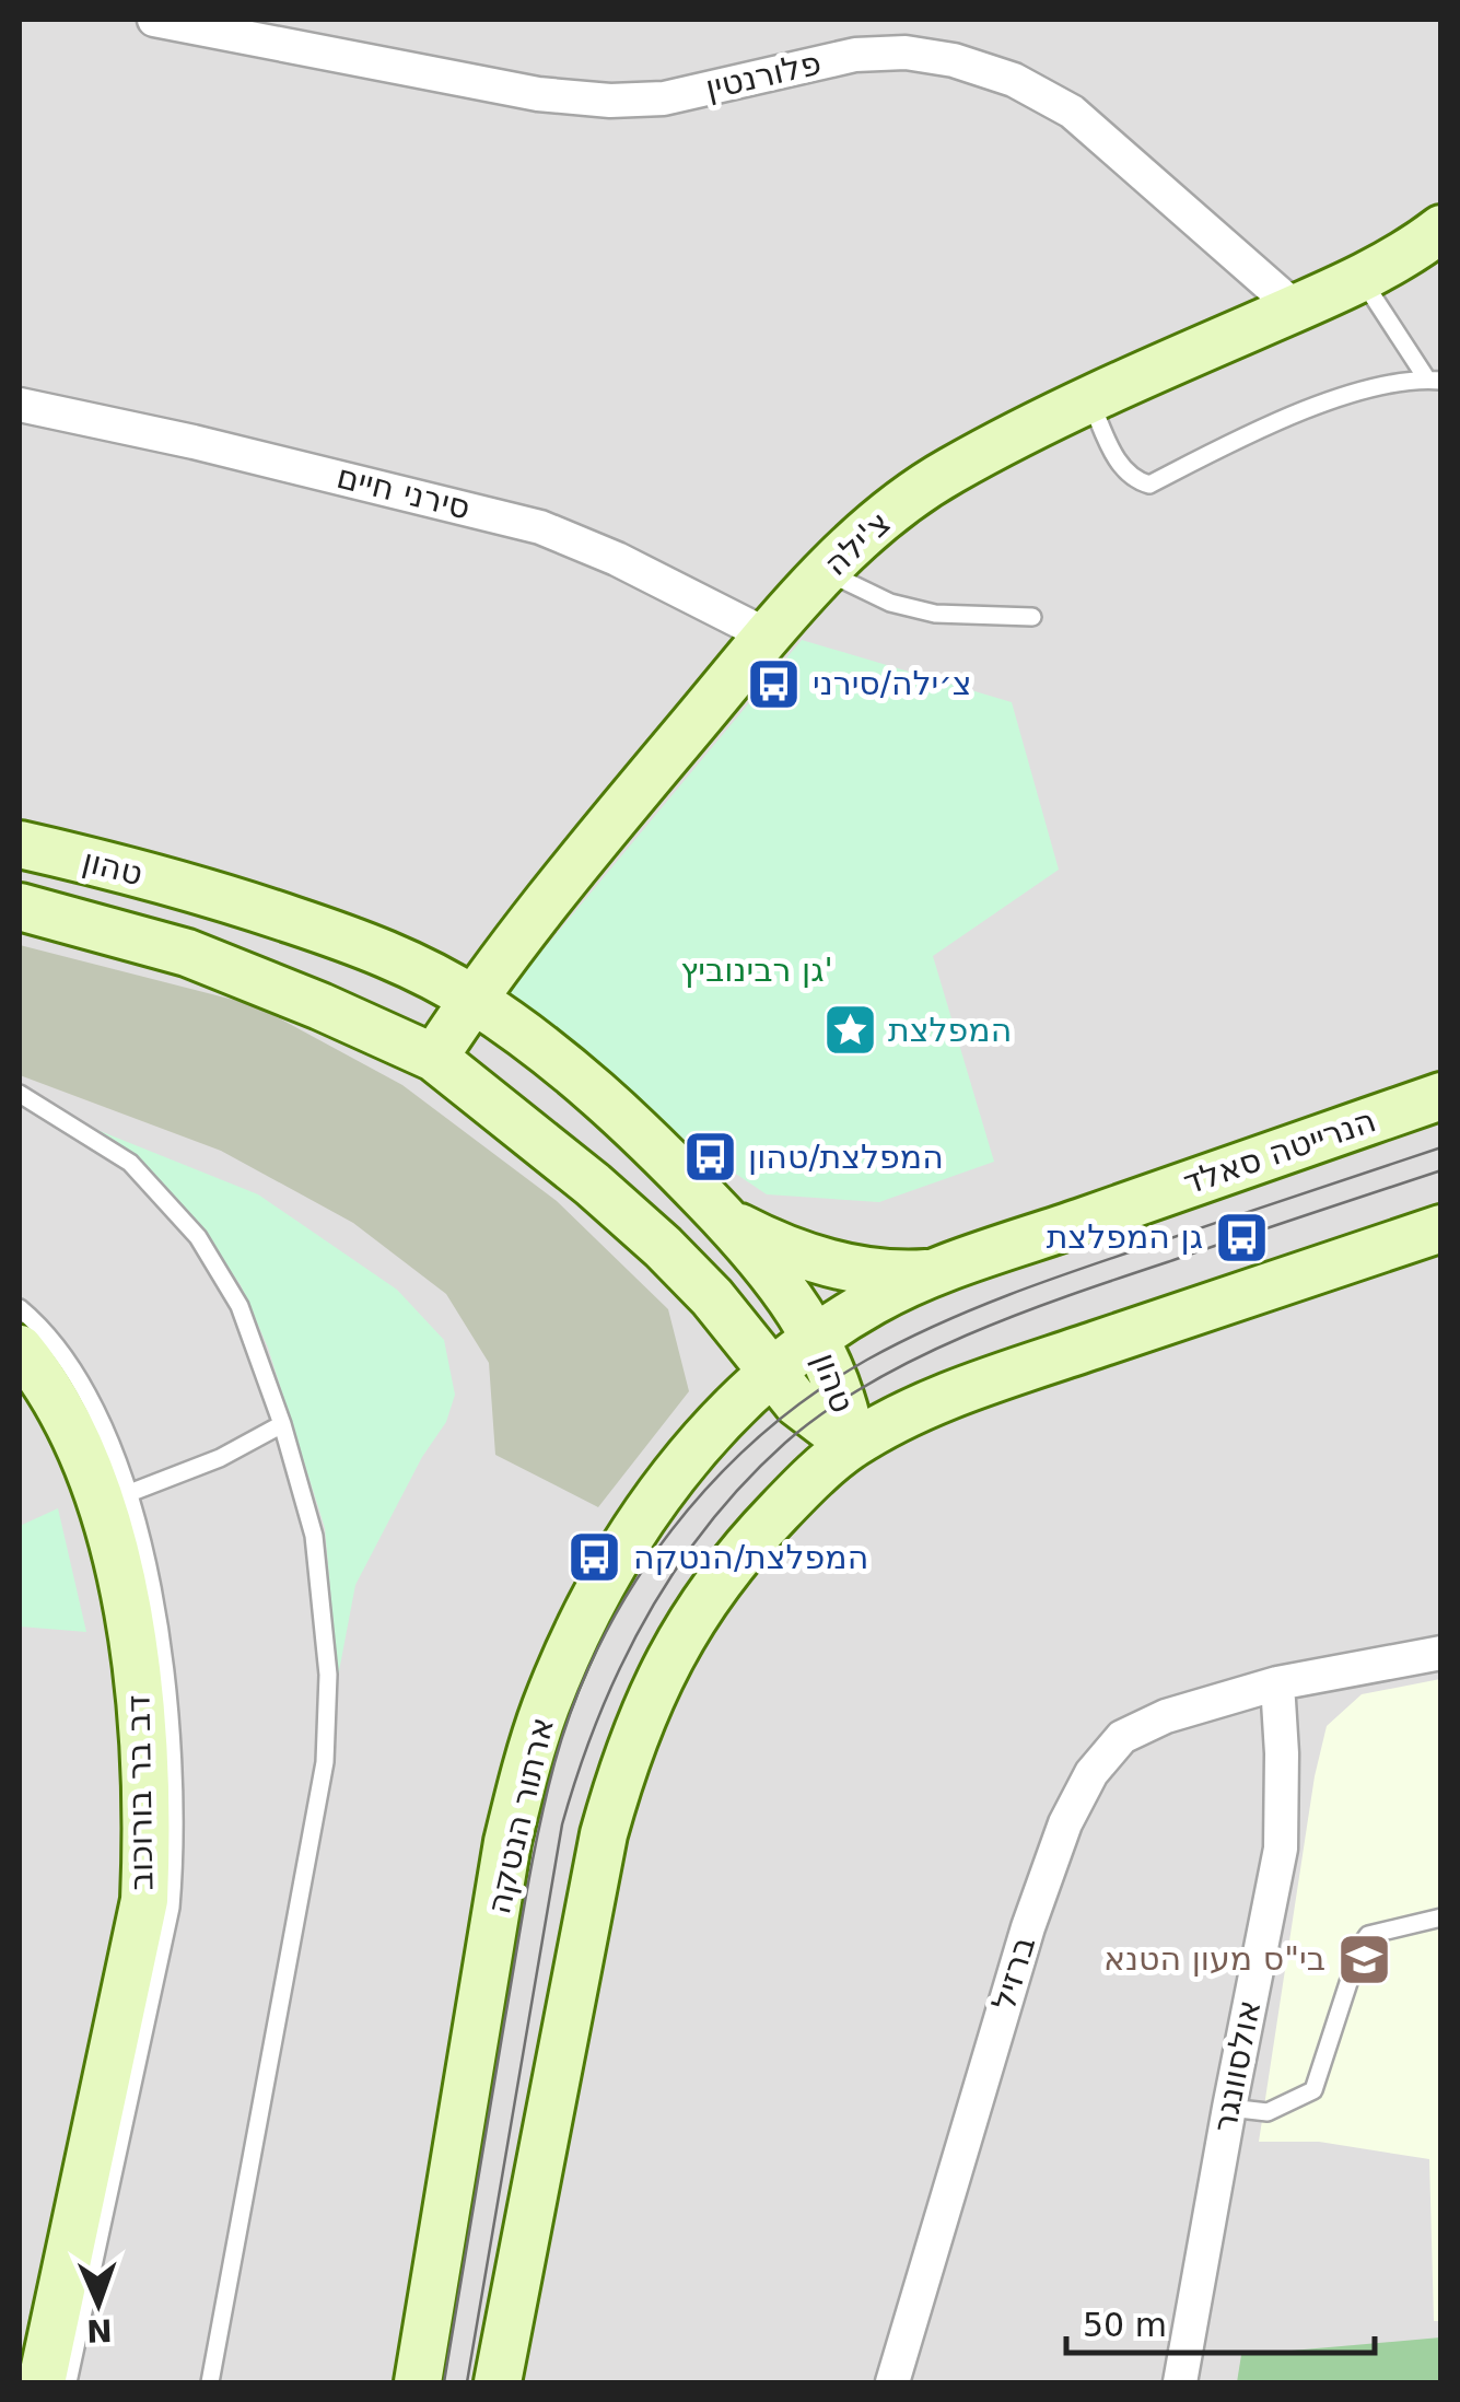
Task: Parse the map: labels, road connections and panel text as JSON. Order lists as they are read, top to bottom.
{
  "streets": {
    "main road": [
      "צ'ילה",
      "טהון",
      "הנרייטה סאלד",
      "דב בר בורוכוב",
      "ארתור הנטקה"
    ],
    "street": [
      "פלורנטין",
      "סירני חיים",
      "ברזיל",
      "אולסוונגר"
    ]
  },
  "crossings": [
    ["פלורנטין", "צ'ילה"],
    ["סירני חיים", "צ'ילה"],
    ["צ'ילה", "טהון"],
    ["טהון", "הנרייטה סאלד"],
    ["טהון", "ארתור הנטקה"],
    ["הנרייטה סאלד", "ארתור הנטקה"],
    ["ברזיל", "אולסוונגר"]
  ],
  "parks": ["גן רבינוביץ'"],
  "places": {
    "bus stop": [
      "צ׳ילה/סירני",
      "המפלצת/טהון",
      "גן המפלצת",
      "המפלצת/הנטקה"
    ],
    "place": ["המפלצת"],
    "school or university": ["בי\"ס מעון הטנא"]
  },
  "scale_bar": "50 m",
  "north": "bottom"
}
